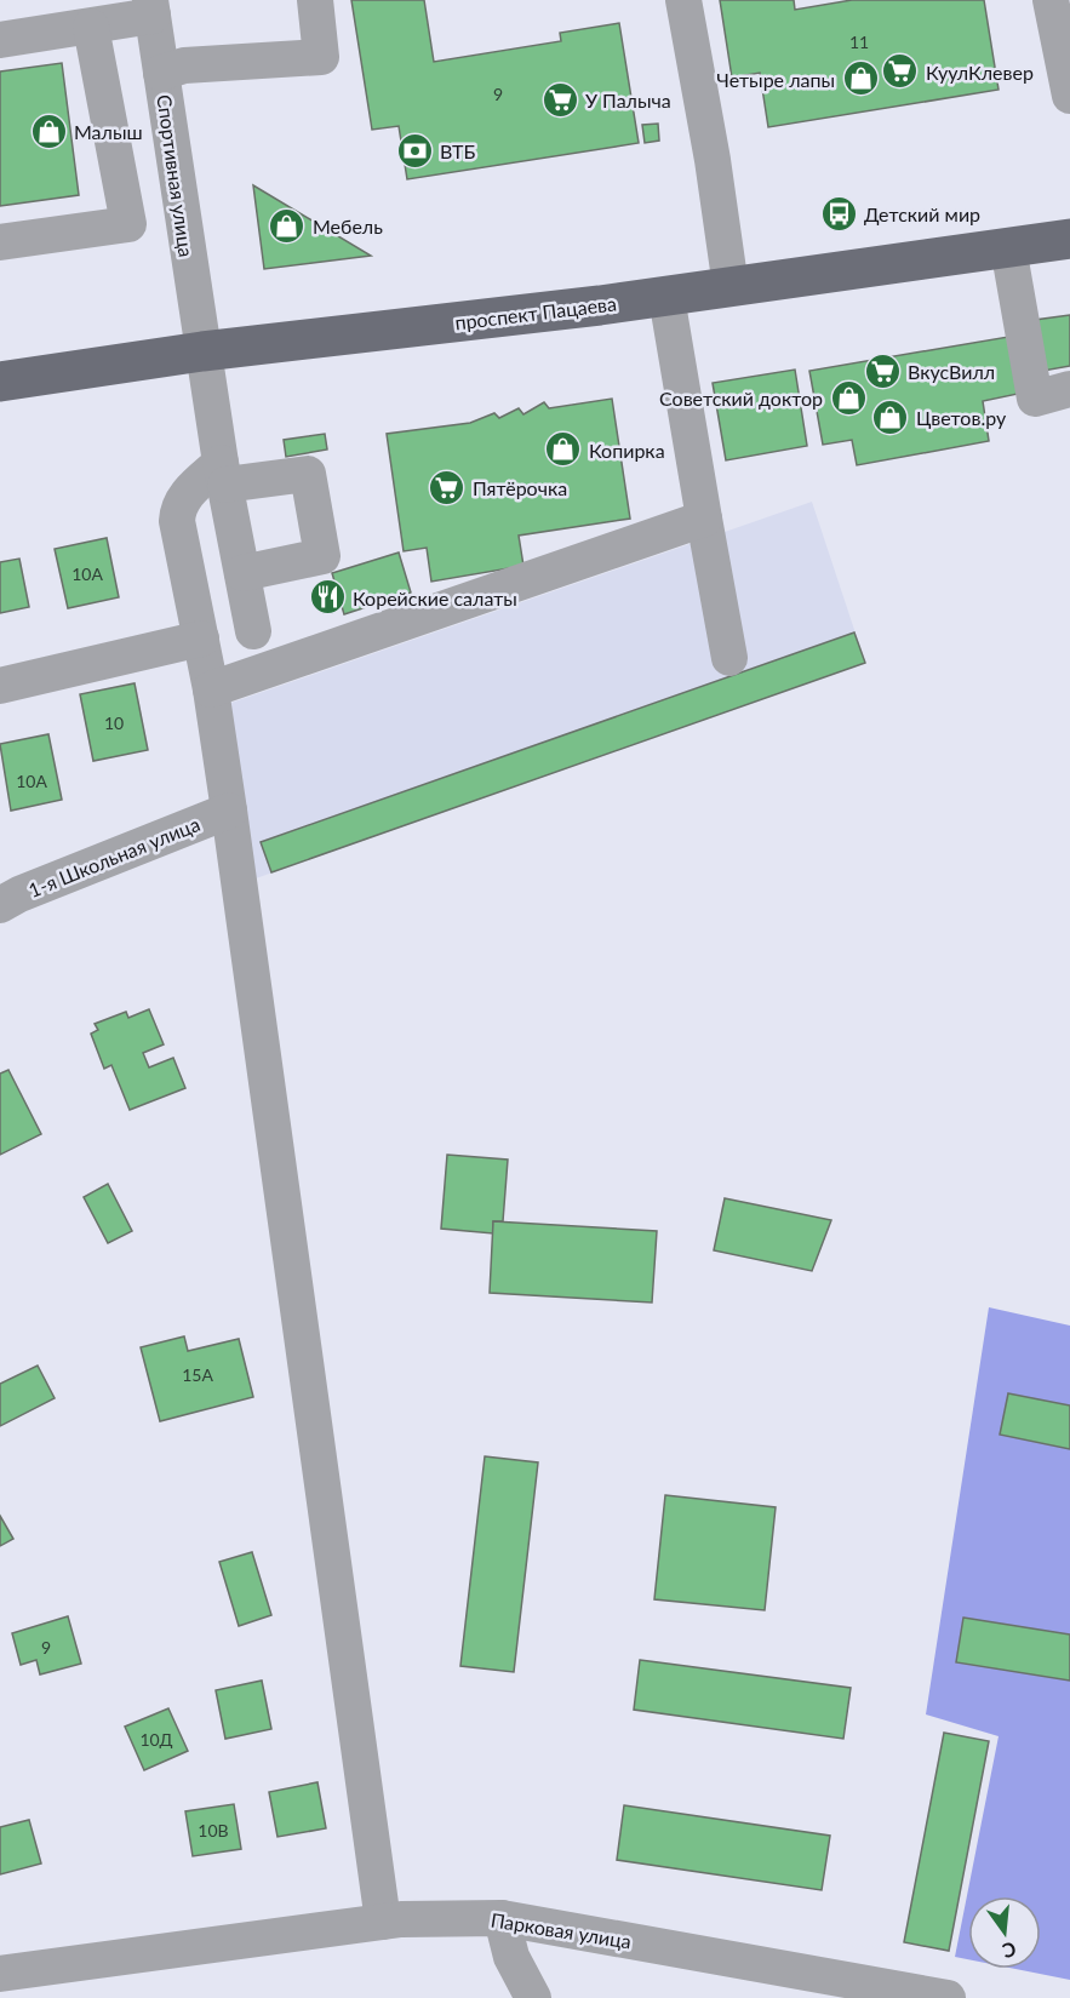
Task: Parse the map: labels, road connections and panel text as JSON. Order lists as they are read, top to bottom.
{
  "streets": {
    "main road": ["проспект Пацаева"],
    "street": ["Спортивная улица", "1-я Школьная улица", "Парковая улица"]
  },
  "crossings": [
    ["Спортивная улица", "проспект Пацаева"]
  ],
  "places": {
    "supermarket": [
      "КуулКлевер",
      "У Палыча",
      "ВкусВилл",
      "Пятёрочка"
    ],
    "shop": [
      "Четыре лапы",
      "Малыш",
      "Мебель",
      "Советский доктор",
      "Цветов.ру",
      "Копирка"
    ],
    "bank": ["ВТБ"],
    "bus stop": ["Детский мир"],
    "restaurant": ["Корейские салаты"]
  },
  "house_numbers": [
    "11",
    "9",
    "10А",
    "10",
    "10А",
    "15А",
    "9",
    "10Д",
    "10В"
  ],
  "north": "bottom"
}
